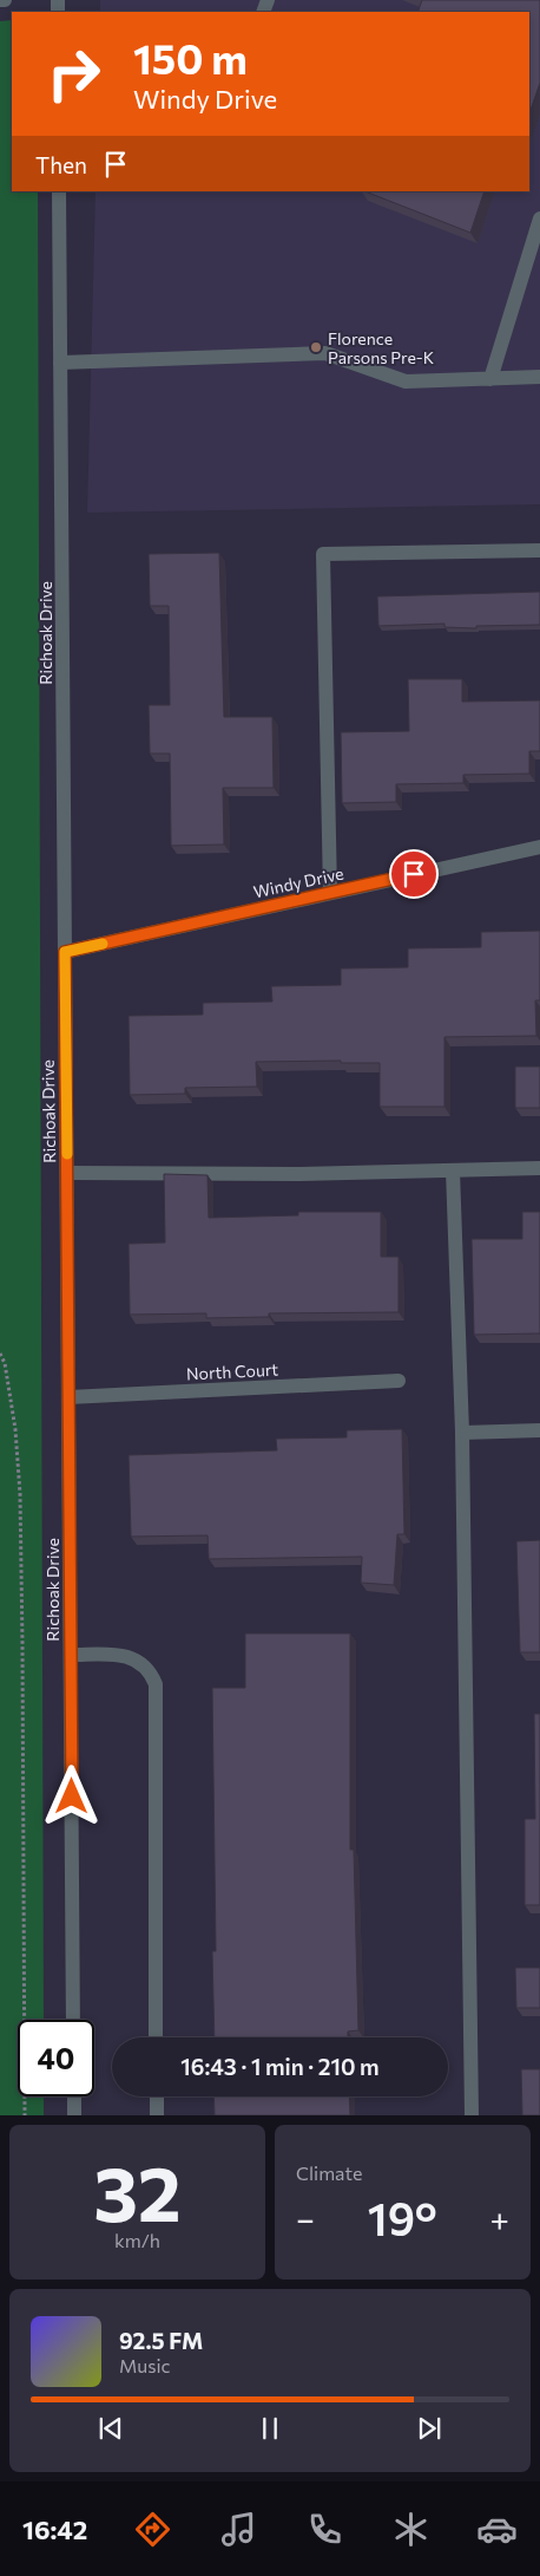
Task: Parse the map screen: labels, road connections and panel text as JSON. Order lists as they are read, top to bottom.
{
  "streets": {
    "street": ["Richoak Drive", "Windy Drive", "North Court"]
  },
  "crossings": [
    ["Richoak Drive", "Windy Drive"],
    ["Richoak Drive", "North Court"]
  ],
  "places": ["Florence Parsons Pre-K"],
  "page": {
    "turn": ["150 m", "Windy Drive"],
    "then": "Then",
    "limit": "40",
    "trip": "16:43 · 1 min · 210 m",
    "tile": [
      ["32", "km/h"],
      "Climate"
    ],
    "heat": ["−", "19°", "+"],
    "song": ["92.5 FM", "Music"],
    "tabs": "16:42"
  }
}
